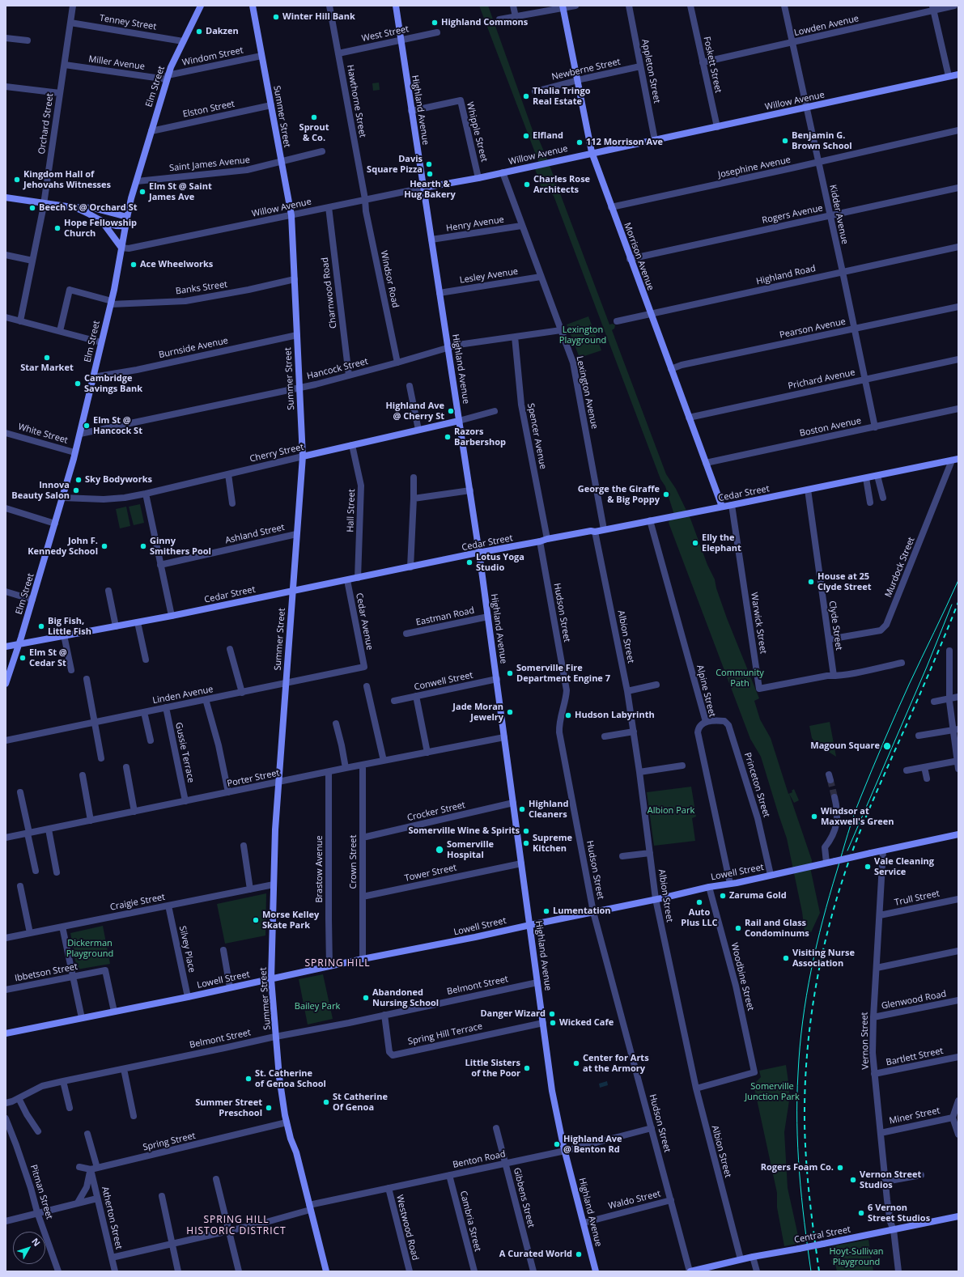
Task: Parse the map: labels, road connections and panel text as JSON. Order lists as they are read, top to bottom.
{
  "streets": {
    "main road": [
      "Elm Street",
      "Willow Avenue",
      "Highland Avenue",
      "Summer Street",
      "Morrison Avenue",
      "Cherry Street",
      "Cedar Street",
      "Lowell Street",
      "Central Street"
    ],
    "street": [
      "Tenney Street",
      "Lowden Avenue",
      "West Street",
      "Windom Street",
      "Miller Avenue",
      "Foskett Street",
      "Newberne Street",
      "Appleton Street",
      "Hawthorne Street",
      "Elston Street",
      "Orchard Street",
      "Whipple Street",
      "Saint James Avenue",
      "Josephine Avenue",
      "Rogers Avenue",
      "Kidder Avenue",
      "Henry Avenue",
      "Highland Road",
      "Lesley Avenue",
      "Windsor Road",
      "Banks Street",
      "Charnwood Road",
      "Pearson Avenue",
      "Burnside Avenue",
      "Hancock Street",
      "Prichard Avenue",
      "Lexington Avenue",
      "Boston Avenue",
      "White Street",
      "Spencer Avenue",
      "Hall Street",
      "Ashland Street",
      "Murdock Street",
      "Hudson Street",
      "Eastman Road",
      "Cedar Avenue",
      "Warwick Street",
      "Clyde Street",
      "Albion Street",
      "Conwell Street",
      "Alpine Street",
      "Linden Avenue",
      "Gussie Terrace",
      "Porter Street",
      "Princeton Street",
      "Crocker Street",
      "Crown Street",
      "Brastow Avenue",
      "Tower Street",
      "Trull Street",
      "Craigie Street",
      "Silvey Place",
      "Ibbetson Street",
      "Woodbine Street",
      "Belmont Street",
      "Glenwood Road",
      "Spring Hill Terrace",
      "Vernon Street",
      "Bartlett Street",
      "Miner Street",
      "Spring Street",
      "Benton Road",
      "Pitman Street",
      "Gibbens Street",
      "Waldo Street",
      "Atherton Street",
      "Cambria Street",
      "Westwood Road"
    ]
  },
  "crossings": [
    ["Tenney Street", "Elm Street"],
    ["Tenney Street", "Orchard Street"],
    ["Lowden Avenue", "Foskett Street"],
    ["Lowden Avenue", "Kidder Avenue"],
    ["West Street", "Hawthorne Street"],
    ["West Street", "Highland Avenue"],
    ["Windom Street", "Miller Avenue"],
    ["Windom Street", "Elm Street"],
    ["Windom Street", "Summer Street"],
    ["Miller Avenue", "Elm Street"],
    ["Miller Avenue", "Orchard Street"],
    ["Foskett Street", "Willow Avenue"],
    ["Newberne Street", "Appleton Street"],
    ["Newberne Street", "Morrison Avenue"],
    ["Appleton Street", "Willow Avenue"],
    ["Elm Street", "Willow Avenue"],
    ["Elm Street", "Elston Street"],
    ["Elm Street", "Saint James Avenue"],
    ["Elm Street", "Banks Street"],
    ["Elm Street", "Burnside Avenue"],
    ["Elm Street", "Hancock Street"],
    ["Elm Street", "White Street"],
    ["Elm Street", "Cherry Street"],
    ["Elm Street", "Cedar Street"],
    ["Hawthorne Street", "Willow Avenue"],
    ["Hawthorne Street", "Windsor Road"],
    ["Willow Avenue", "Highland Avenue"],
    ["Willow Avenue", "Summer Street"],
    ["Willow Avenue", "Whipple Street"],
    ["Willow Avenue", "Kidder Avenue"],
    ["Willow Avenue", "Morrison Avenue"],
    ["Willow Avenue", "Windsor Road"],
    ["Willow Avenue", "Charnwood Road"],
    ["Willow Avenue", "Lexington Avenue"],
    ["Elston Street", "Summer Street"],
    ["Highland Avenue", "Whipple Street"],
    ["Highland Avenue", "Henry Avenue"],
    ["Highland Avenue", "Lesley Avenue"],
    ["Highland Avenue", "Hancock Street"],
    ["Highland Avenue", "Cherry Street"],
    ["Highland Avenue", "Cedar Street"],
    ["Highland Avenue", "Eastman Road"],
    ["Highland Avenue", "Conwell Street"],
    ["Highland Avenue", "Porter Street"],
    ["Highland Avenue", "Crocker Street"],
    ["Highland Avenue", "Lowell Street"],
    ["Highland Avenue", "Tower Street"],
    ["Highland Avenue", "Belmont Street"],
    ["Highland Avenue", "Spring Hill Terrace"],
    ["Highland Avenue", "Benton Road"],
    ["Highland Avenue", "Waldo Street"],
    ["Summer Street", "Saint James Avenue"],
    ["Summer Street", "Banks Street"],
    ["Summer Street", "Burnside Avenue"],
    ["Summer Street", "Hancock Street"],
    ["Summer Street", "Cherry Street"],
    ["Summer Street", "Cedar Street"],
    ["Summer Street", "Ashland Street"],
    ["Summer Street", "Linden Avenue"],
    ["Summer Street", "Porter Street"],
    ["Summer Street", "Lowell Street"],
    ["Summer Street", "Craigie Street"],
    ["Summer Street", "Belmont Street"],
    ["Summer Street", "Spring Street"],
    ["Summer Street", "Benton Road"],
    ["Josephine Avenue", "Kidder Avenue"],
    ["Josephine Avenue", "Morrison Avenue"],
    ["Rogers Avenue", "Kidder Avenue"],
    ["Rogers Avenue", "Morrison Avenue"],
    ["Kidder Avenue", "Highland Road"],
    ["Kidder Avenue", "Pearson Avenue"],
    ["Kidder Avenue", "Prichard Avenue"],
    ["Kidder Avenue", "Boston Avenue"],
    ["Henry Avenue", "Lexington Avenue"],
    ["Morrison Avenue", "Highland Road"],
    ["Morrison Avenue", "Pearson Avenue"],
    ["Morrison Avenue", "Prichard Avenue"],
    ["Morrison Avenue", "Boston Avenue"],
    ["Morrison Avenue", "Cedar Street"],
    ["Lesley Avenue", "Lexington Avenue"],
    ["Windsor Road", "Hancock Street"],
    ["Charnwood Road", "Hancock Street"],
    ["Hancock Street", "Lexington Avenue"],
    ["Hancock Street", "Spencer Avenue"],
    ["Lexington Avenue", "Cedar Street"],
    ["Spencer Avenue", "Cedar Street"],
    ["Cherry Street", "Hall Street"],
    ["Cedar Street", "Hall Street"],
    ["Cedar Street", "Murdock Street"],
    ["Cedar Street", "Hudson Street"],
    ["Cedar Street", "Cedar Avenue"],
    ["Cedar Street", "Warwick Street"],
    ["Cedar Street", "Clyde Street"],
    ["Cedar Street", "Albion Street"],
    ["Cedar Street", "Alpine Street"],
    ["Murdock Street", "Clyde Street"],
    ["Hudson Street", "Lowell Street"],
    ["Hudson Street", "Benton Road"],
    ["Hudson Street", "Waldo Street"],
    ["Hudson Street", "Central Street"],
    ["Cedar Avenue", "Linden Avenue"],
    ["Warwick Street", "Clyde Street"],
    ["Albion Street", "Lowell Street"],
    ["Albion Street", "Woodbine Street"],
    ["Albion Street", "Central Street"],
    ["Alpine Street", "Princeton Street"],
    ["Alpine Street", "Lowell Street"],
    ["Linden Avenue", "Gussie Terrace"],
    ["Gussie Terrace", "Porter Street"],
    ["Porter Street", "Crown Street"],
    ["Porter Street", "Brastow Avenue"],
    ["Princeton Street", "Lowell Street"],
    ["Crocker Street", "Crown Street"],
    ["Crown Street", "Lowell Street"],
    ["Crown Street", "Tower Street"],
    ["Brastow Avenue", "Lowell Street"],
    ["Lowell Street", "Silvey Place"],
    ["Lowell Street", "Ibbetson Street"],
    ["Lowell Street", "Woodbine Street"],
    ["Lowell Street", "Vernon Street"],
    ["Trull Street", "Vernon Street"],
    ["Craigie Street", "Silvey Place"],
    ["Belmont Street", "Spring Hill Terrace"],
    ["Glenwood Road", "Vernon Street"],
    ["Vernon Street", "Bartlett Street"],
    ["Vernon Street", "Miner Street"],
    ["Vernon Street", "Central Street"],
    ["Spring Street", "Atherton Street"],
    ["Benton Road", "Gibbens Street"],
    ["Benton Road", "Atherton Street"],
    ["Benton Road", "Cambria Street"],
    ["Benton Road", "Westwood Road"]
  ],
  "districts": ["SPRING HILL", "SPRING HILL HISTORIC DISTRICT"],
  "parks": [
    "Lexington Playground",
    "Community Path",
    "Albion Park",
    "Dickerman Playground",
    "Bailey Park",
    "Somerville Junction Park",
    "Hoyt-Sullivan Playground"
  ],
  "places": [
    "Winter Hill Bank",
    "Highland Commons",
    "Dakzen",
    "Thalia Tringo Real Estate",
    "Sprout & Co.",
    "Elfland",
    "Benjamin G. Brown School",
    "112 Morrison Ave",
    "Davis Square Pizza",
    "Hearth & Hug Bakery",
    "Kingdom Hall of Jehovahs Witnesses",
    "Charles Rose Architects",
    "Elm St @ Saint James Ave",
    "Beech St @ Orchard St",
    "Hope Fellowship Church",
    "Ace Wheelworks",
    "Star Market",
    "Cambridge Savings Bank",
    "Highland Ave @ Cherry St",
    "Elm St @ Hancock St",
    "Razors Barbershop",
    "Sky Bodyworks",
    "Innova Beauty Salon",
    "George the Giraffe & Big Poppy",
    "Elly the Elephant",
    "John F. Kennedy School",
    "Ginny Smithers Pool",
    "Lotus Yoga Studio",
    "House at 25 Clyde Street",
    "Big Fish, Little Fish",
    "Elm St @ Cedar St",
    "Somerville Fire Department Engine 7",
    "Jade Moran Jewelry",
    "Hudson Labyrinth",
    "Magoun Square",
    "Highland Cleaners",
    "Windsor at Maxwell's Green",
    "Somerville Wine & Spirits",
    "Supreme Kitchen",
    "Somerville Hospital",
    "Vale Cleaning Service",
    "Zaruma Gold",
    "Auto Plus LLC",
    "Lumentation",
    "Morse Kelley Skate Park",
    "Rail and Glass Condominums",
    "Visiting Nurse Association",
    "Abandoned Nursing School",
    "Danger Wizard",
    "Wicked Cafe",
    "Center for Arts at the Armory",
    "Little Sisters of the Poor",
    "St. Catherine of Genoa School",
    "St Catherine Of Genoa",
    "Summer Street Preschool",
    "Highland Ave @ Benton Rd",
    "Rogers Foam Co.",
    "Vernon Street Studios",
    "6 Vernon Street Studios",
    "A Curated World"
  ],
  "north": "top right"
}
